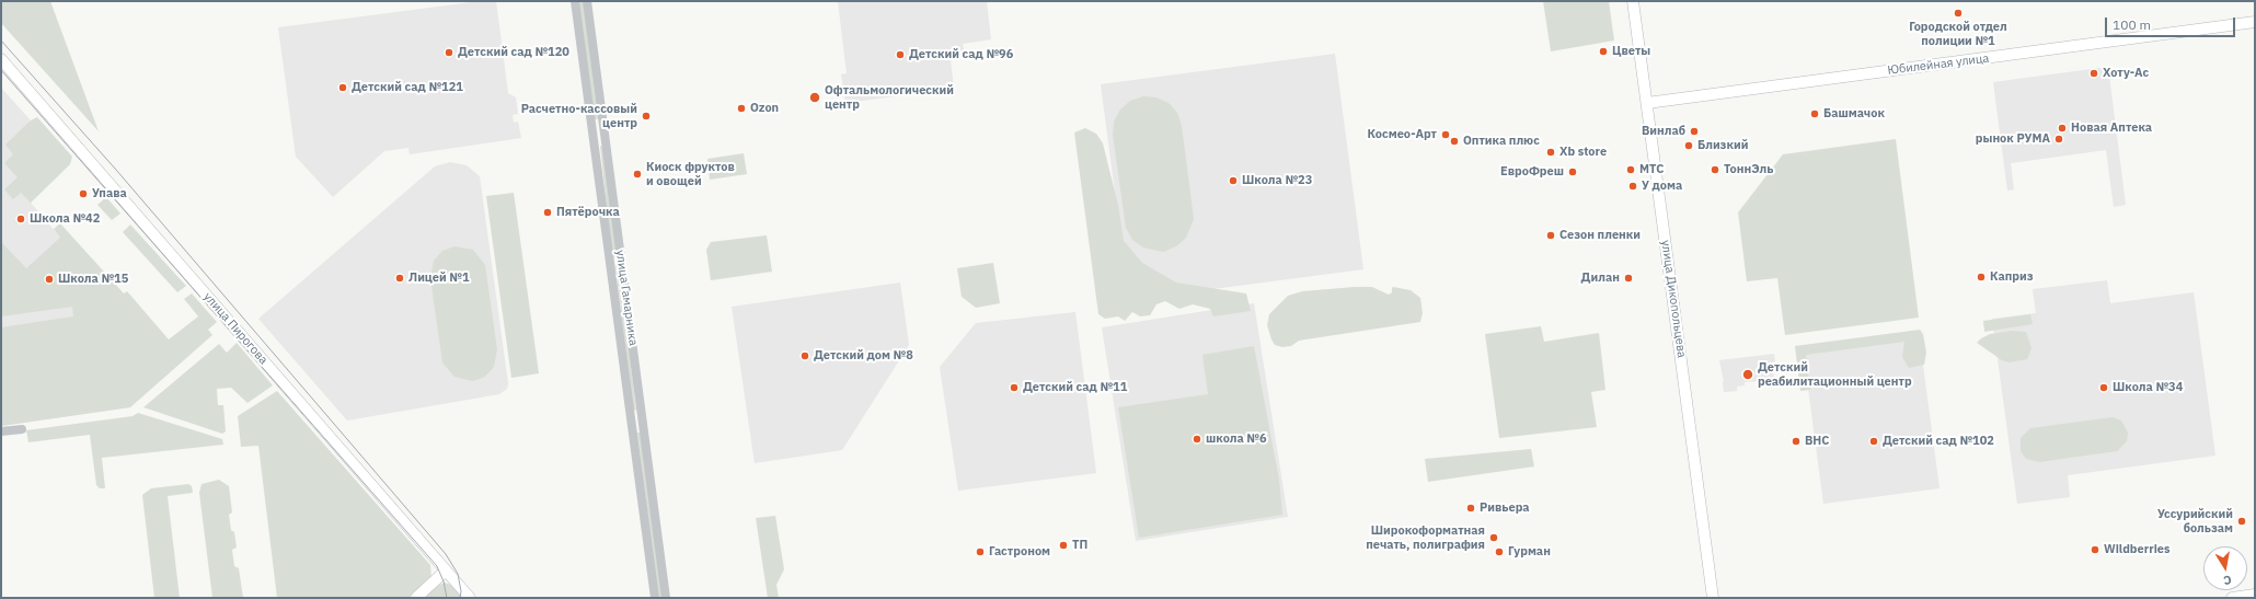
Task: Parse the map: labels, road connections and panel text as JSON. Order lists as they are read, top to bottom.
{
  "streets": {
    "main road": ["Юбилейная улица", "улица Дикопольцева", "улица Пирогова"],
    "street": ["улица Гамарника"]
  },
  "crossings": [
    ["Юбилейная улица", "улица Дикопольцева"]
  ],
  "places": [
    "Городской отдел полиции №1",
    "Цветы",
    "Детский сад №120",
    "Детский сад №96",
    "Хоту-Ас",
    "Детский сад №121",
    "Офтальмологический центр",
    "Ozon",
    "Башмачок",
    "Расчетно-кассовый центр",
    "Новая Аптека",
    "Винлаб",
    "Космео-Арт",
    "рынок РУМА",
    "Оптика плюс",
    "Близкий",
    "Xb store",
    "МТС",
    "ТоннЭль",
    "ЕвроФреш",
    "Киоск фруктов и овощей",
    "Школа №23",
    "У дома",
    "Упава",
    "Пятёрочка",
    "Школа №42",
    "Сезон пленки",
    "Каприз",
    "Лицей №1",
    "Дилан",
    "Школа №15",
    "Детский дом №8",
    "Детский реабилитационный центр",
    "Детский сад №11",
    "Школа №34",
    "школа №6",
    "ВНС",
    "Детский сад №102",
    "Ривьера",
    "Уссурийский бользам",
    "Широкоформатная печать, полиграфия",
    "ТП",
    "Wildberries",
    "Гастроном",
    "Гурман"
  ],
  "scale_bar": "100 m",
  "north": "bottom"
}
